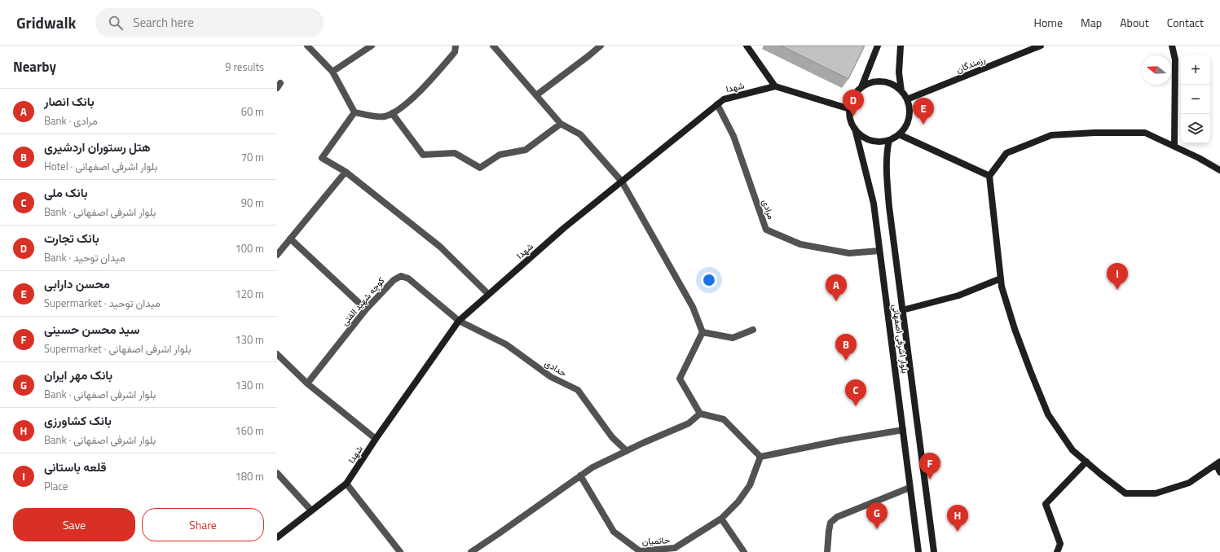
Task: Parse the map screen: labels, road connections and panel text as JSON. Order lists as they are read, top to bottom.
{
  "streets": {
    "street": [
      "رزمندگان",
      "شهدا",
      "مرادی",
      "کوچه شهید الفتی",
      "بلوار اشرفی اصفهانی",
      "حدادی",
      "حاتمیان"
    ]
  },
  "crossings": [
    ["رزمندگان", "بلوار اشرفی اصفهانی"],
    ["شهدا", "مرادی"],
    ["شهدا", "کوچه شهید الفتی"],
    ["شهدا", "حدادی"],
    ["مرادی", "بلوار اشرفی اصفهانی"],
    ["کوچه شهید الفتی", "حدادی"]
  ],
  "north": "left",
  "page": {
    "header": "Gridwalk",
    "search": "Search here",
    "nav": [
      "Home",
      "Map",
      "About",
      "Contact"
    ],
    "heading": ["Nearby", "9 results"],
    "map_buttons": ["+", "−"],
    "list": [
      {
        "mark": "A",
        "name": "بانک انصار",
        "note": "Bank · مرادی",
        "value": "60 m"
      },
      {
        "mark": "B",
        "name": "هتل رستوران اردشیری",
        "note": "Hotel · بلوار اشرفی اصفهانی",
        "value": "70 m"
      },
      {
        "mark": "C",
        "name": "بانک ملی",
        "note": "Bank · بلوار اشرفی اصفهانی",
        "value": "90 m"
      },
      {
        "mark": "D",
        "name": "بانک تجارت",
        "note": "Bank · میدان توحید",
        "value": "100 m"
      },
      {
        "mark": "E",
        "name": "محسن دارابی",
        "note": "Supermarket · میدان توحید",
        "value": "120 m"
      },
      {
        "mark": "F",
        "name": "سید محسن حسینی",
        "note": "Supermarket · بلوار اشرفی اصفهانی",
        "value": "130 m"
      },
      {
        "mark": "G",
        "name": "بانک مهر ایران",
        "note": "Bank · بلوار اشرفی اصفهانی",
        "value": "130 m"
      },
      {
        "mark": "H",
        "name": "بانک کشاورزی",
        "note": "Bank · بلوار اشرفی اصفهانی",
        "value": "160 m"
      },
      {
        "mark": "I",
        "name": "قلعه باستانی",
        "note": "Place",
        "value": "180 m"
      }
    ],
    "pins": [
      "D",
      "E",
      "I",
      "A",
      "B",
      "C",
      "F",
      "G",
      "H"
    ],
    "buttons": ["Save", "Share"]
  }
}
